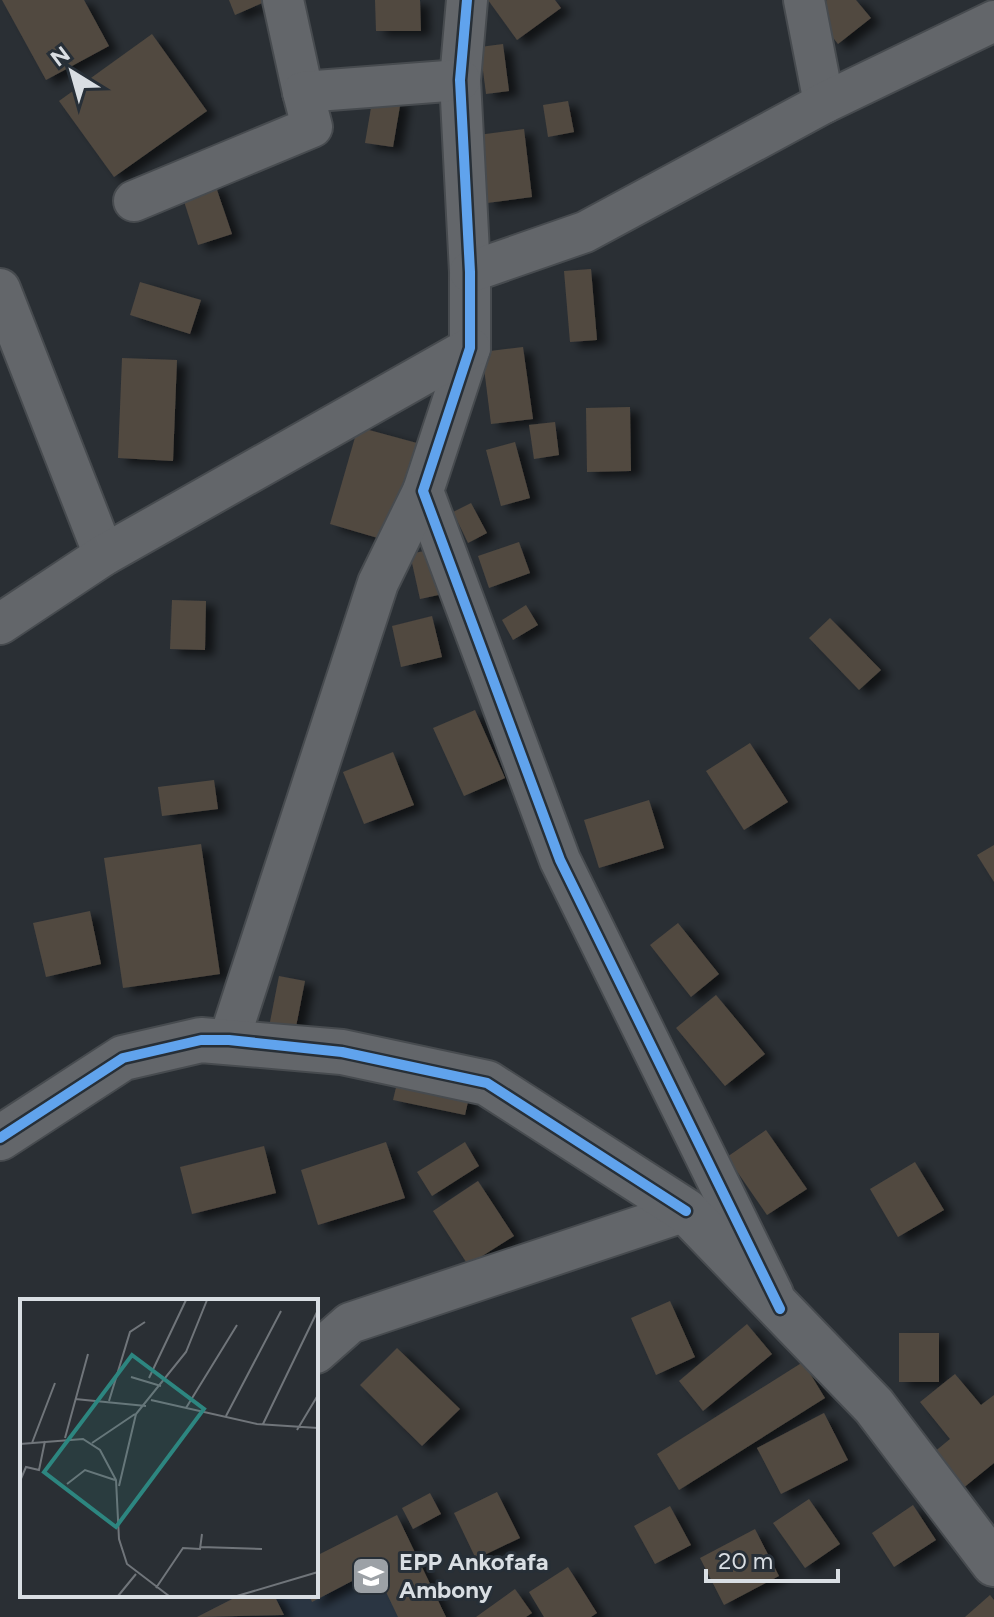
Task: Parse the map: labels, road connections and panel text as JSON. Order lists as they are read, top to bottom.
{
  "places": {
    "school or university": ["EPP Ankofafa Ambony"]
  },
  "scale_bar": "20 m",
  "north": "top left"
}
